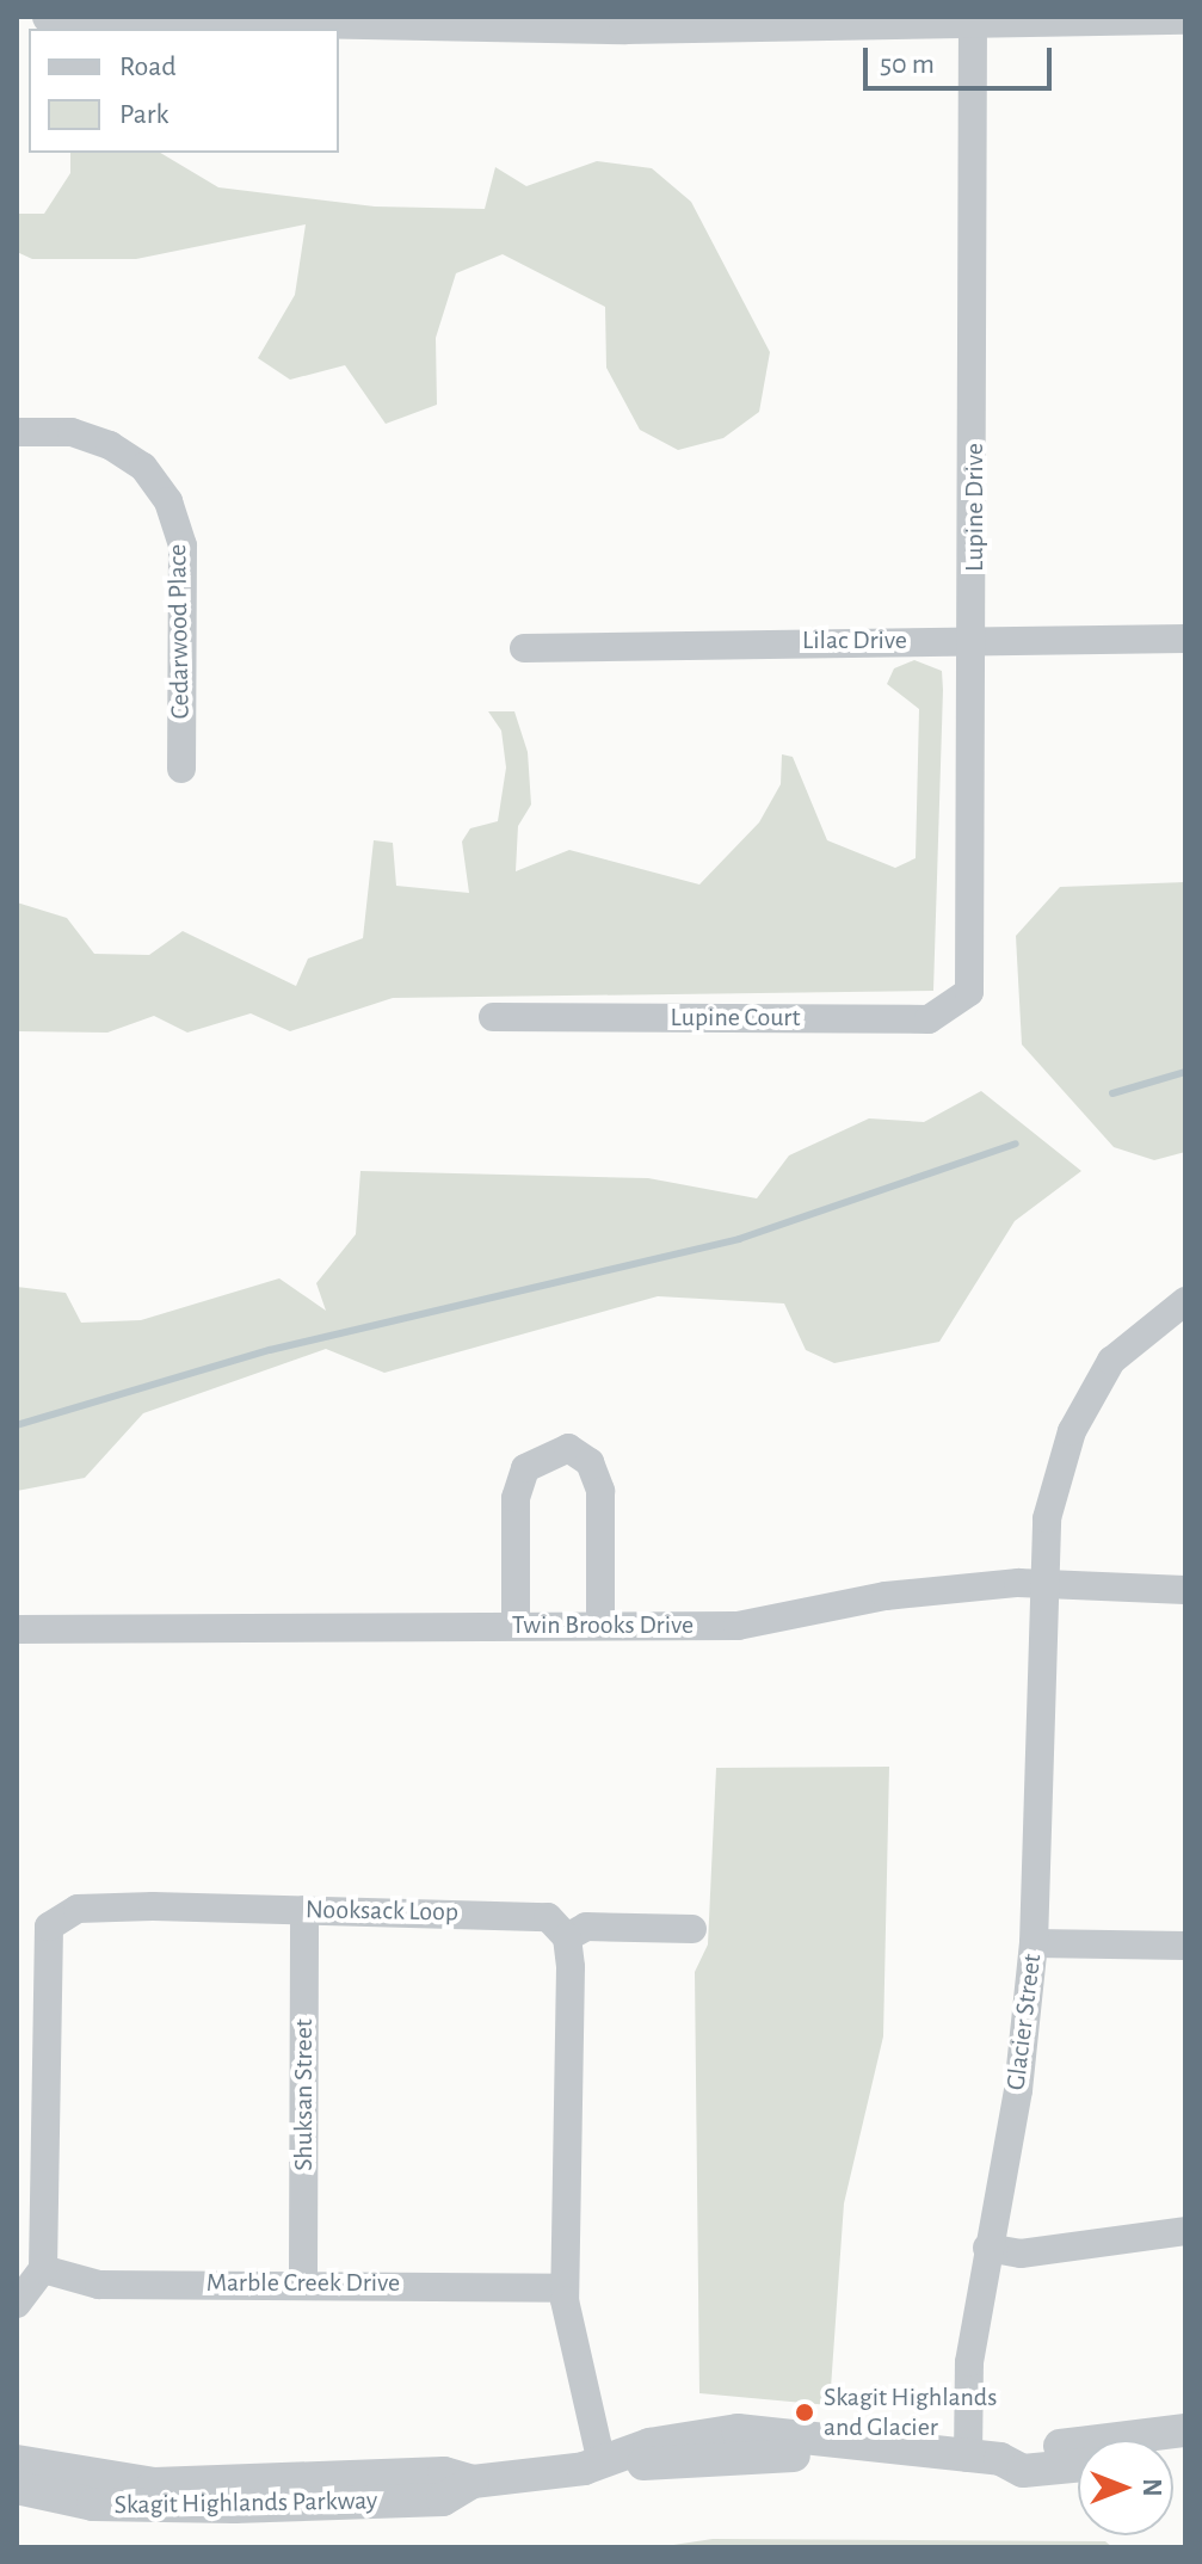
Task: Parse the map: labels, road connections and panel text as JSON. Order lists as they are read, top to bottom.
{
  "streets": {
    "street": [
      "Lupine Drive",
      "Cedarwood Place",
      "Lilac Drive",
      "Lupine Court",
      "Twin Brooks Drive",
      "Nooksack Loop",
      "Glacier Street",
      "Shuksan Street",
      "Marble Creek Drive",
      "Skagit Highlands Parkway"
    ]
  },
  "crossings": [
    ["Lupine Drive", "Lilac Drive"],
    ["Lupine Drive", "Lupine Court"],
    ["Twin Brooks Drive", "Glacier Street"],
    ["Nooksack Loop", "Shuksan Street"],
    ["Nooksack Loop", "Marble Creek Drive"],
    ["Glacier Street", "Skagit Highlands Parkway"],
    ["Shuksan Street", "Marble Creek Drive"]
  ],
  "places": ["Skagit Highlands and Glacier"],
  "legend": ["Road", "Park"],
  "scale_bar": "50 m",
  "north": "right"
}
